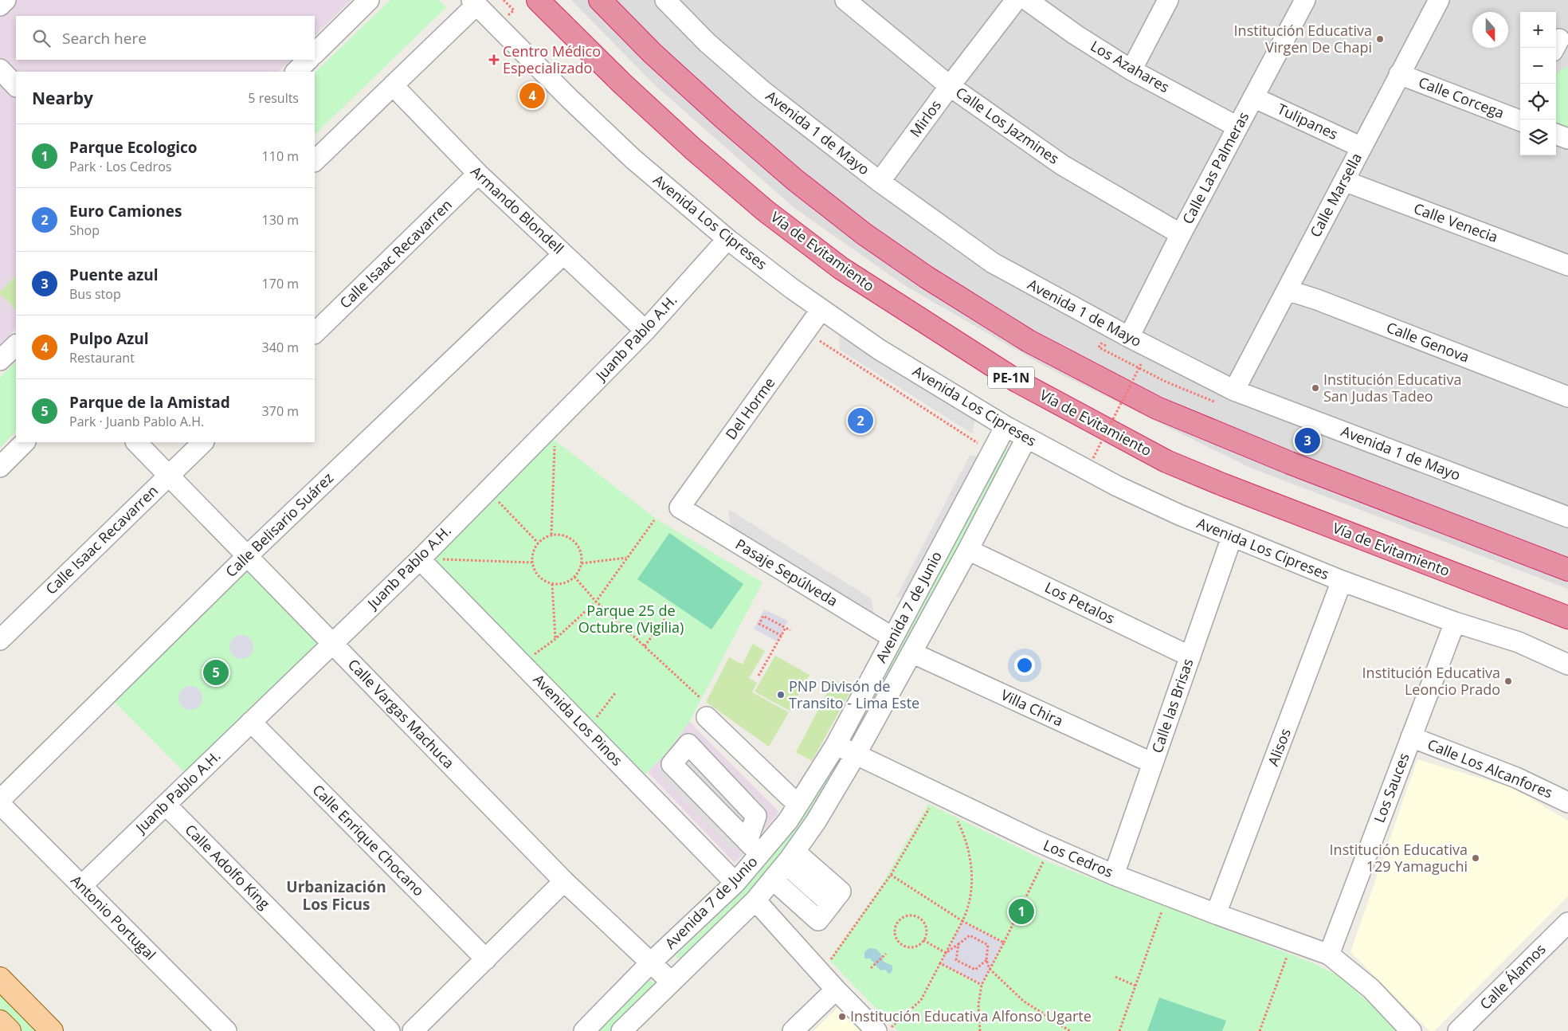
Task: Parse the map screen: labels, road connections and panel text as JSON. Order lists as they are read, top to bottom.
{
  "streets": {
    "highway": ["Vía de Evitamiento", "PE-1N"],
    "street": [
      "Los Azahares",
      "Calle Corcega",
      "Mirlos",
      "Tulipanes",
      "Calle Los Jazmines",
      "Avenida 1 de Mayo",
      "Calle Las Palmeras",
      "Calle Marsella",
      "Armando Blondell",
      "Avenida Los Cipreses",
      "Calle Venecia",
      "Calle Isaac Recavarren",
      "Juanb Pablo A.H.",
      "Calle Genova",
      "Del Horme",
      "Calle Belisario Suárez",
      "Pasaje Sepúlveda",
      "Los Petalos",
      "Avenida 7 de Junio",
      "Calle las Brisas",
      "Villa Chira",
      "Calle Vargas Machuca",
      "Avenida Los Pinos",
      "Alisos",
      "Calle Los Alcanfores",
      "Los Sauces",
      "Calle Enrique Chocano",
      "Los Cedros",
      "Calle Adolfo King",
      "Antonio Portugal",
      "Calle Álamos"
    ]
  },
  "crossings": [
    ["Los Azahares", "Calle Las Palmeras"],
    ["Calle Corcega", "Calle Marsella"],
    ["Mirlos", "Calle Los Jazmines"],
    ["Mirlos", "Avenida 1 de Mayo"],
    ["Tulipanes", "Calle Las Palmeras"],
    ["Tulipanes", "Calle Marsella"],
    ["Calle Los Jazmines", "Calle Las Palmeras"],
    ["Avenida 1 de Mayo", "Calle Las Palmeras"],
    ["Avenida 1 de Mayo", "Calle Marsella"],
    ["Calle Marsella", "Calle Venecia"],
    ["Calle Marsella", "Calle Genova"],
    ["Armando Blondell", "Calle Isaac Recavarren"],
    ["Armando Blondell", "Juanb Pablo A.H."],
    ["Armando Blondell", "Calle Belisario Suárez"],
    ["Avenida Los Cipreses", "Juanb Pablo A.H."],
    ["Avenida Los Cipreses", "Del Horme"],
    ["Avenida Los Cipreses", "Avenida 7 de Junio"],
    ["Avenida Los Cipreses", "Calle las Brisas"],
    ["Avenida Los Cipreses", "Alisos"],
    ["Avenida Los Cipreses", "Los Sauces"],
    ["Calle Isaac Recavarren", "Calle Vargas Machuca"],
    ["Juanb Pablo A.H.", "Calle Vargas Machuca"],
    ["Juanb Pablo A.H.", "Avenida Los Pinos"],
    ["Juanb Pablo A.H.", "Calle Enrique Chocano"],
    ["Juanb Pablo A.H.", "Calle Adolfo King"],
    ["Juanb Pablo A.H.", "Antonio Portugal"],
    ["Del Horme", "Pasaje Sepúlveda"],
    ["Calle Belisario Suárez", "Calle Vargas Machuca"],
    ["Pasaje Sepúlveda", "Avenida 7 de Junio"],
    ["Los Petalos", "Avenida 7 de Junio"],
    ["Los Petalos", "Calle las Brisas"],
    ["Avenida 7 de Junio", "Villa Chira"],
    ["Avenida 7 de Junio", "Calle Vargas Machuca"],
    ["Avenida 7 de Junio", "Avenida Los Pinos"],
    ["Avenida 7 de Junio", "Los Cedros"],
    ["Calle las Brisas", "Villa Chira"],
    ["Calle las Brisas", "Los Cedros"],
    ["Alisos", "Los Cedros"],
    ["Calle Los Alcanfores", "Los Sauces"],
    ["Los Sauces", "Los Cedros"]
  ],
  "districts": ["Urbanización Los Ficus"],
  "parks": ["Parque 25 de Octubre (Vigilia)"],
  "places": {
    "other": [
      "Institución Educativa Virgen De Chapi",
      "Institución Educativa San Judas Tadeo",
      "Institución Educativa Leoncio Prado",
      "PNP Divisón de Transito - Lima Este",
      "Institución Educativa 129 Yamaguchi",
      "Institución Educativa Alfonso Ugarte"
    ],
    "health": ["Centro Médico Especializado"]
  },
  "north": "bottom",
  "page": {
    "map_buttons": ["+", "−"],
    "search": "Search here",
    "heading": ["Nearby", "5 results"],
    "pins": [
      "4",
      "2",
      "3",
      "5",
      "1"
    ],
    "list": [
      {
        "mark": "1",
        "name": "Parque Ecologico",
        "note": "Park · Los Cedros",
        "value": "110 m"
      },
      {
        "mark": "2",
        "name": "Euro Camiones",
        "note": "Shop",
        "value": "130 m"
      },
      {
        "mark": "3",
        "name": "Puente azul",
        "note": "Bus stop",
        "value": "170 m"
      },
      {
        "mark": "4",
        "name": "Pulpo Azul",
        "note": "Restaurant",
        "value": "340 m"
      },
      {
        "mark": "5",
        "name": "Parque de la Amistad",
        "note": "Park · Juanb Pablo A.H.",
        "value": "370 m"
      }
    ]
  }
}
